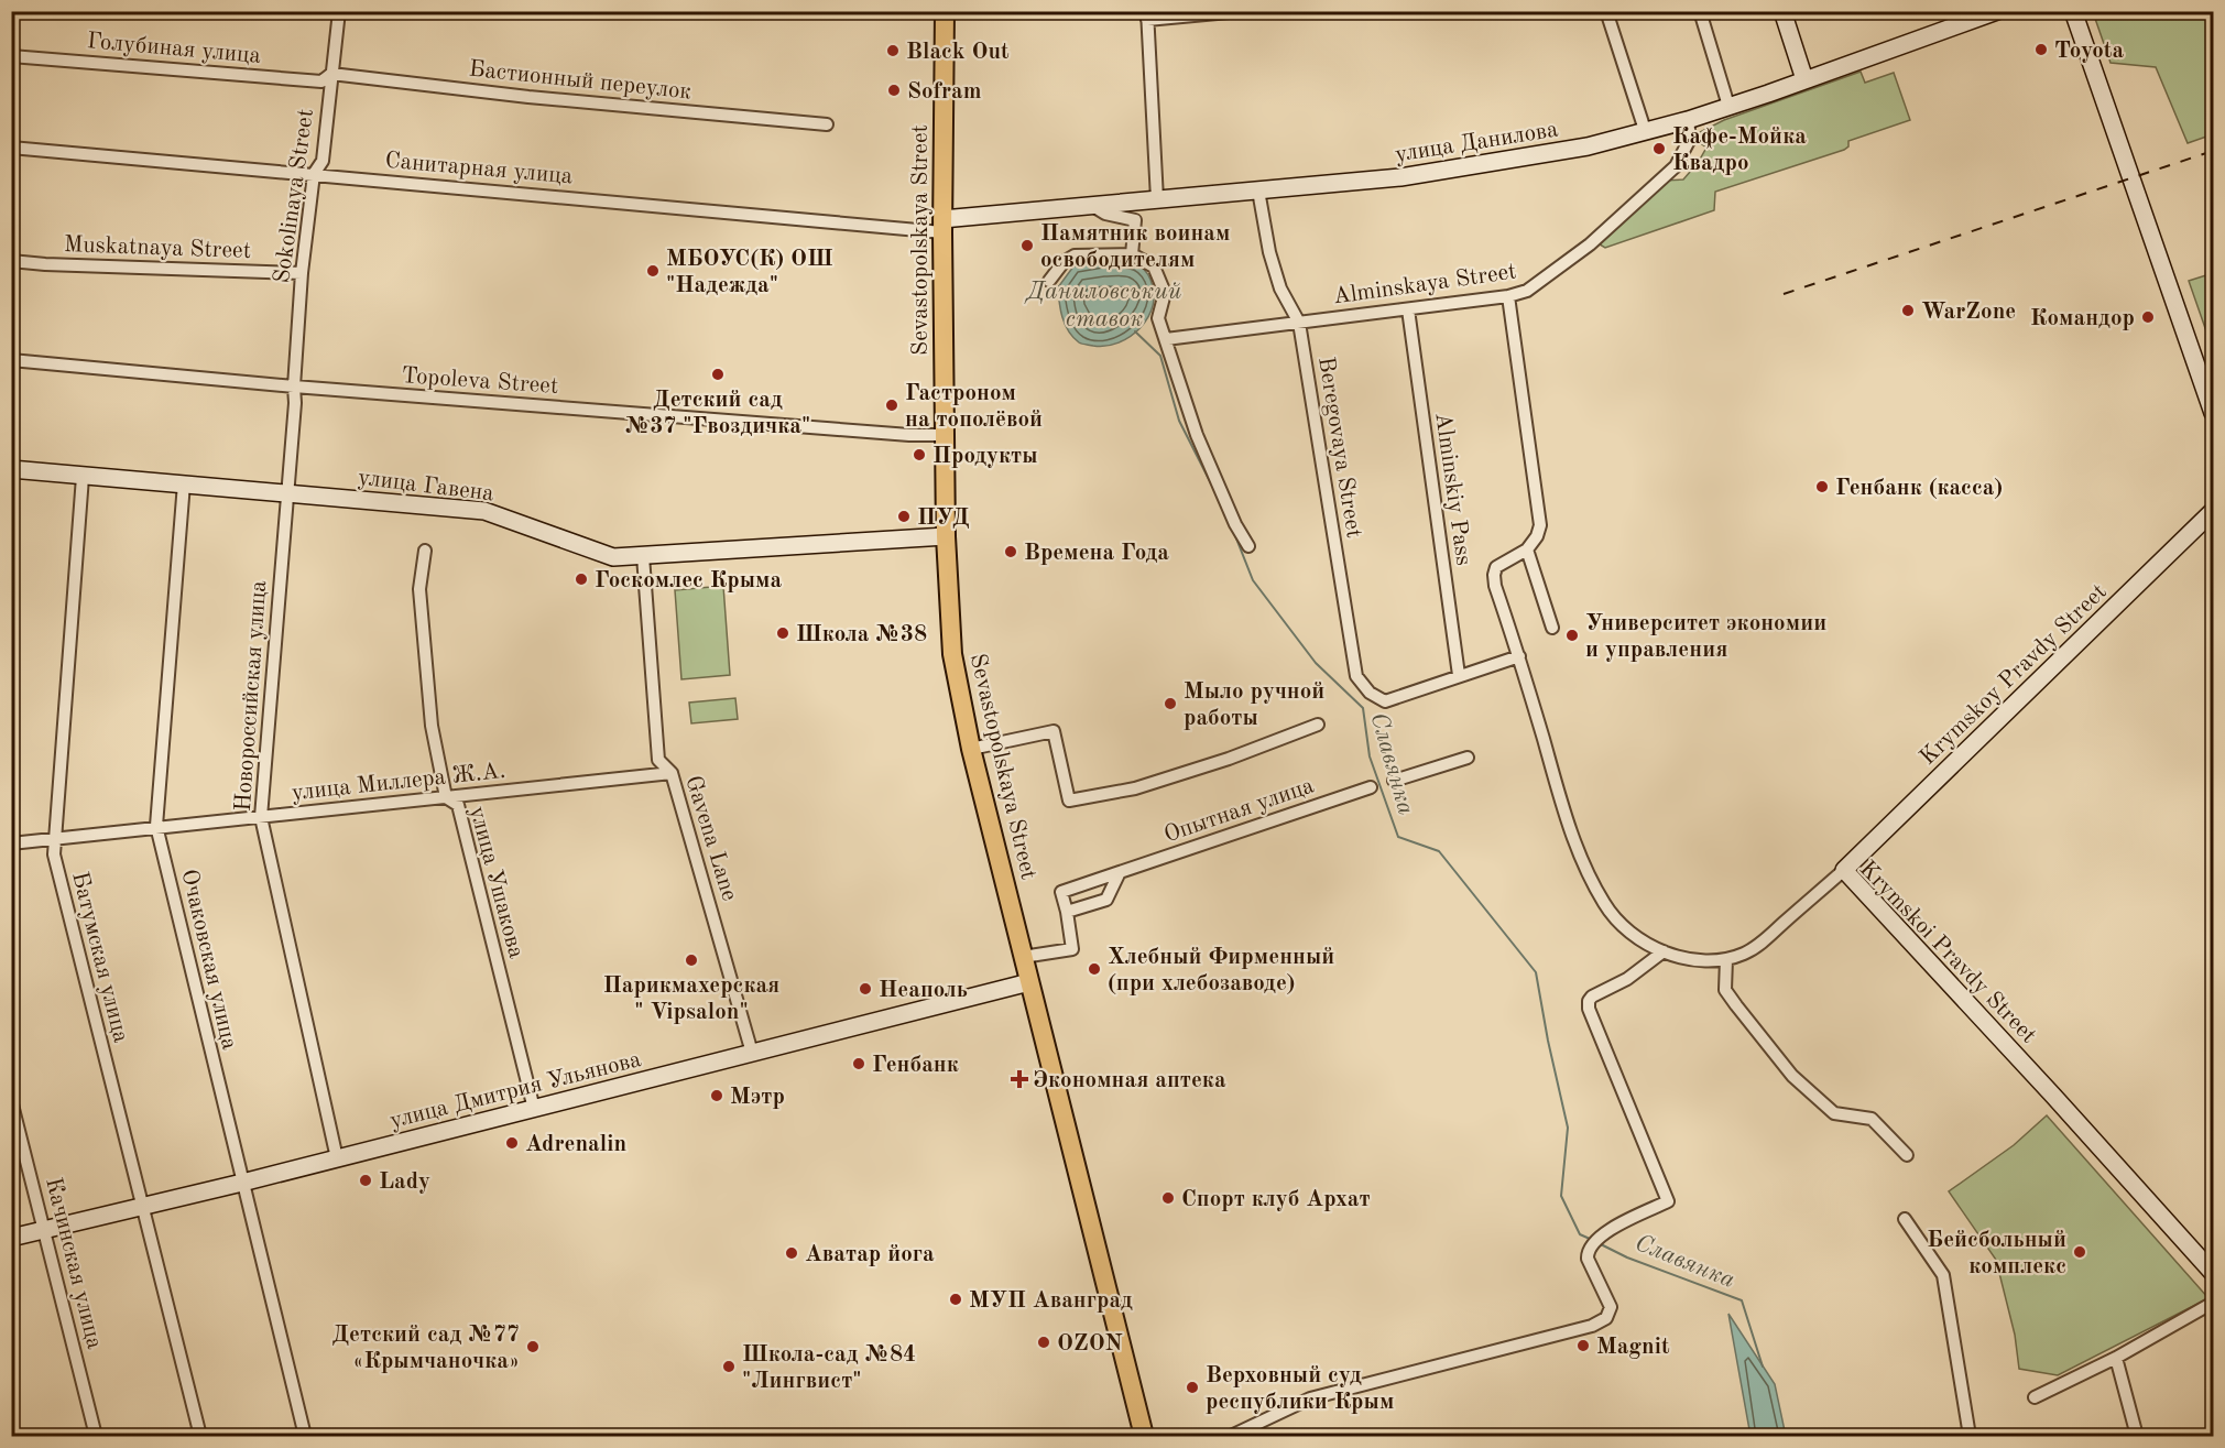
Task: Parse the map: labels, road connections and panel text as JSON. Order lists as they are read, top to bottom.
{
  "streets": {
    "main road": [
      "улица Данилова",
      "Sevastopolskaya Street",
      "улица Гавена",
      "Krymskoy Pravdy Street",
      "Krymskoi Pravdy Street",
      "улица Дмитрия Ульянова"
    ],
    "street": [
      "Голубиная улица",
      "Бастионный переулок",
      "Санитарная улица",
      "Sokolinaya Street",
      "Muskatnaya Street",
      "Alminskaya Street",
      "Topoleva Street",
      "Beregovaya Street",
      "Alminskiy Pass",
      "Новороссийская улица",
      "улица Миллера Ж.А.",
      "Опытная улица",
      "Gavena Lane",
      "улица Ушакова",
      "Батумская улица",
      "Очаковская улица",
      "Качинская улица"
    ]
  },
  "crossings": [
    ["Голубиная улица", "Бастионный переулок"],
    ["Голубиная улица", "Sokolinaya Street"],
    ["Бастионный переулок", "Sokolinaya Street"],
    ["улица Данилова", "Санитарная улица"],
    ["улица Данилова", "Sevastopolskaya Street"],
    ["улица Данилова", "Alminskaya Street"],
    ["улица Данилова", "Beregovaya Street"],
    ["Санитарная улица", "Sokolinaya Street"],
    ["Санитарная улица", "Sevastopolskaya Street"],
    ["Sokolinaya Street", "Muskatnaya Street"],
    ["Sokolinaya Street", "Topoleva Street"],
    ["Sokolinaya Street", "Новороссийская улица"],
    ["Sevastopolskaya Street", "Topoleva Street"],
    ["Sevastopolskaya Street", "улица Гавена"],
    ["Sevastopolskaya Street", "Опытная улица"],
    ["Sevastopolskaya Street", "улица Дмитрия Ульянова"],
    ["Alminskaya Street", "Beregovaya Street"],
    ["Alminskaya Street", "Alminskiy Pass"],
    ["Topoleva Street", "Новороссийская улица"],
    ["Beregovaya Street", "Alminskiy Pass"],
    ["улица Гавена", "Новороссийская улица"],
    ["улица Гавена", "Gavena Lane"],
    ["улица Гавена", "Батумская улица"],
    ["улица Гавена", "Очаковская улица"],
    ["Krymskoy Pravdy Street", "Krymskoi Pravdy Street"],
    ["Новороссийская улица", "улица Миллера Ж.А."],
    ["Новороссийская улица", "улица Дмитрия Ульянова"],
    ["улица Миллера Ж.А.", "Gavena Lane"],
    ["улица Миллера Ж.А.", "улица Ушакова"],
    ["улица Миллера Ж.А.", "Батумская улица"],
    ["улица Миллера Ж.А.", "Очаковская улица"],
    ["Gavena Lane", "улица Дмитрия Ульянова"],
    ["улица Ушакова", "улица Дмитрия Ульянова"],
    ["Батумская улица", "улица Дмитрия Ульянова"],
    ["Очаковская улица", "улица Дмитрия Ульянова"],
    ["улица Дмитрия Ульянова", "Качинская улица"]
  ],
  "water": ["Даниловський ставок", "Славянка"],
  "places": {
    "other": [
      "Toyota",
      "Black Out",
      "Sofram",
      "Кафе-Мойка Квадро",
      "Памятник воинам освободителям",
      "МБОУС(К) ОШ \"Надежда\"",
      "WarZone",
      "Командор",
      "Детский сад №37 \"Гвоздичка\"",
      "Гастроном на тополёвой",
      "Продукты",
      "Генбанк (касса)",
      "ПУД",
      "Времена Года",
      "Госкомлес Крыма",
      "Школа №38",
      "Университет экономии и управления",
      "Мыло ручной работы",
      "Парикмахерская \" Vipsalon\"",
      "Хлебный Фирменный (при хлебозаводе)",
      "Неаполь",
      "Генбанк",
      "Мэтр",
      "Adrenalin",
      "Lady",
      "Спорт клуб Архат",
      "Бейсбольный комплекс",
      "Аватар йога",
      "МУП Аванград",
      "OZON",
      "Magnit",
      "Детский сад №77 «Крымчаночка»",
      "Школа-сад №84 \"Лингвист\"",
      "Верховный суд республики Крым"
    ],
    "health": ["Экономная аптека"]
  }
}
